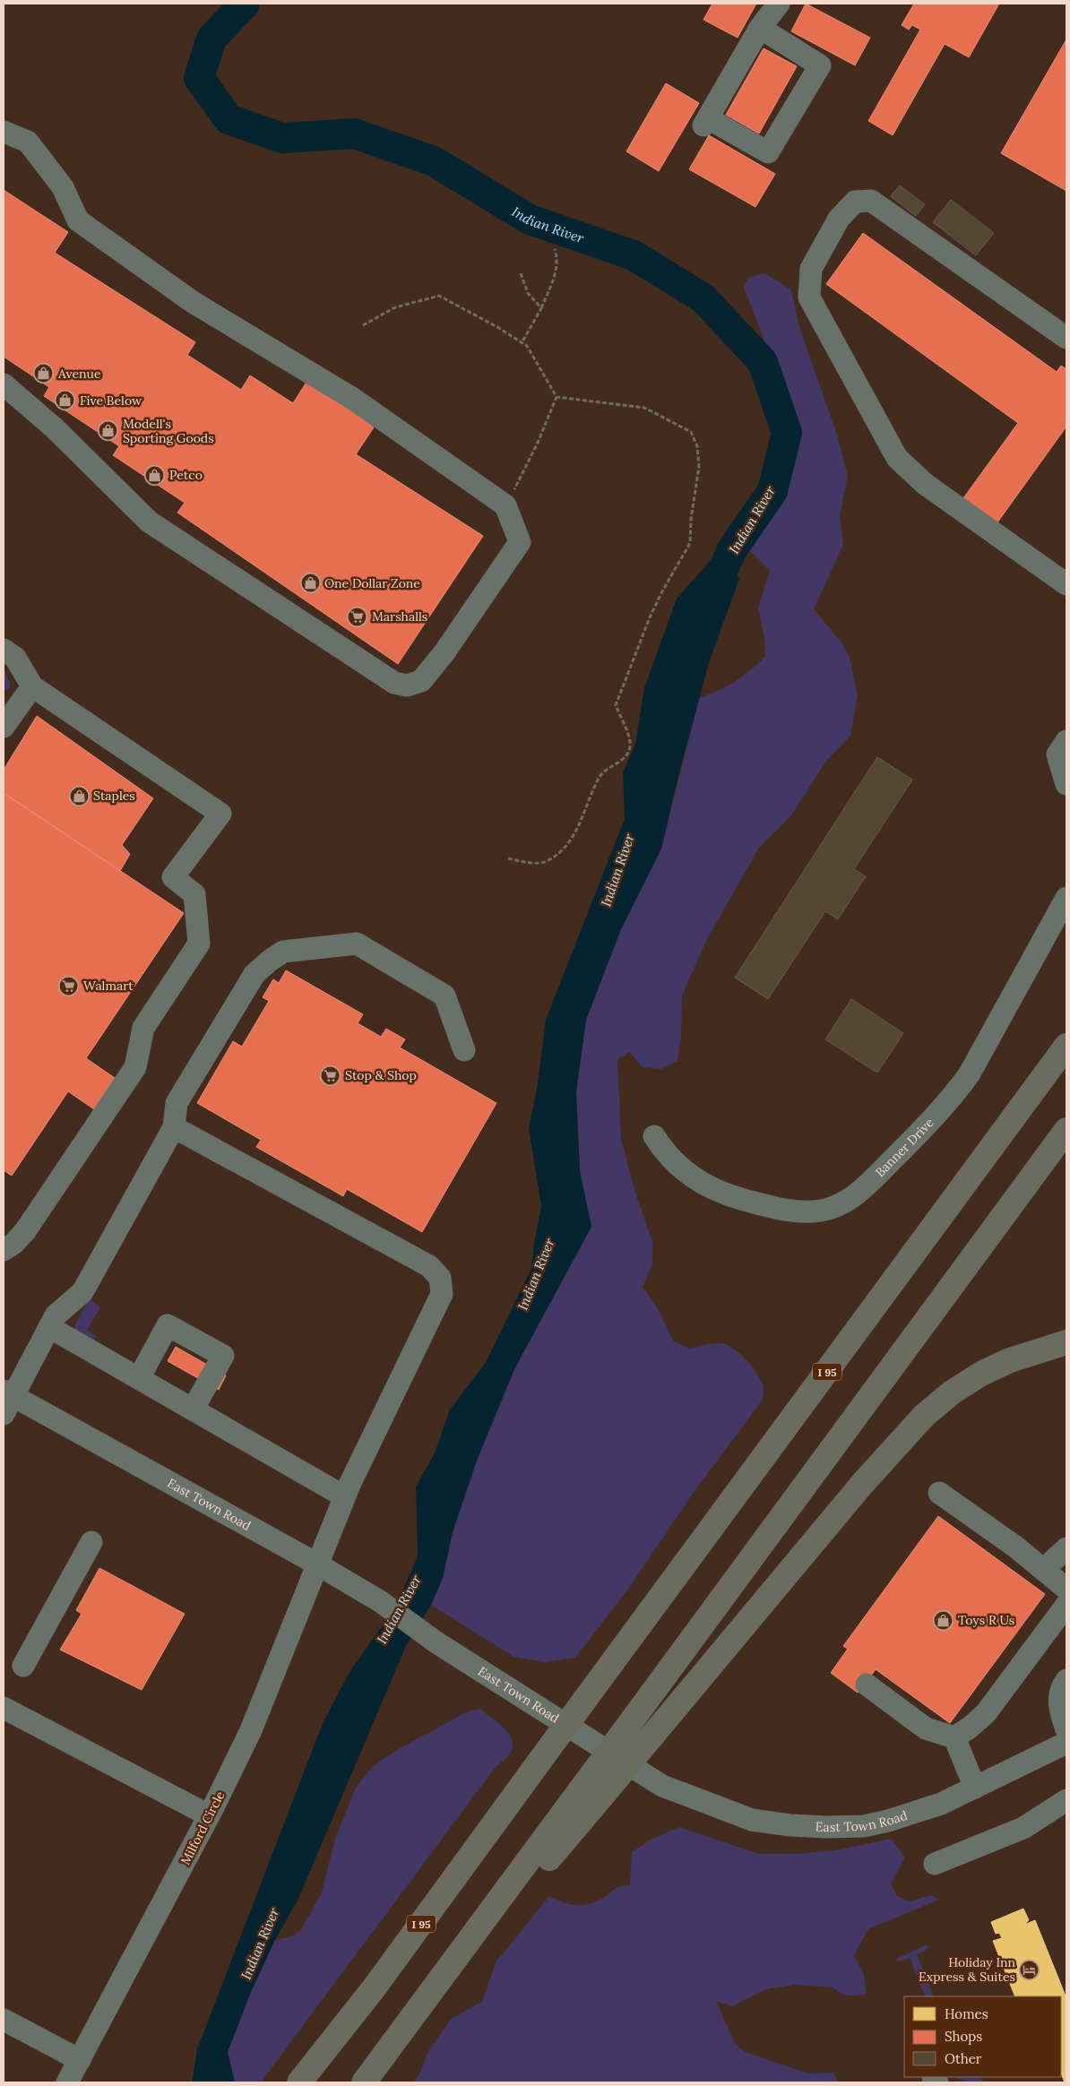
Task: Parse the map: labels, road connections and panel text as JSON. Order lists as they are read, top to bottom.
{
  "streets": {
    "highway": ["I 95"],
    "street": ["Banner Drive", "East Town Road", "Milford Circle"]
  },
  "crossings": [
    ["East Town Road", "Milford Circle"]
  ],
  "water": ["Indian River"],
  "places": {
    "shop": [
      "Avenue",
      "Five Below",
      "Modell's Sporting Goods",
      "Petco",
      "One Dollar Zone",
      "Staples",
      "Toys R Us"
    ],
    "supermarket": ["Marshalls", "Walmart", "Stop & Shop"],
    "hotel": ["Holiday Inn Express & Suites"]
  },
  "legend": ["Homes", "Shops", "Other"]
}
